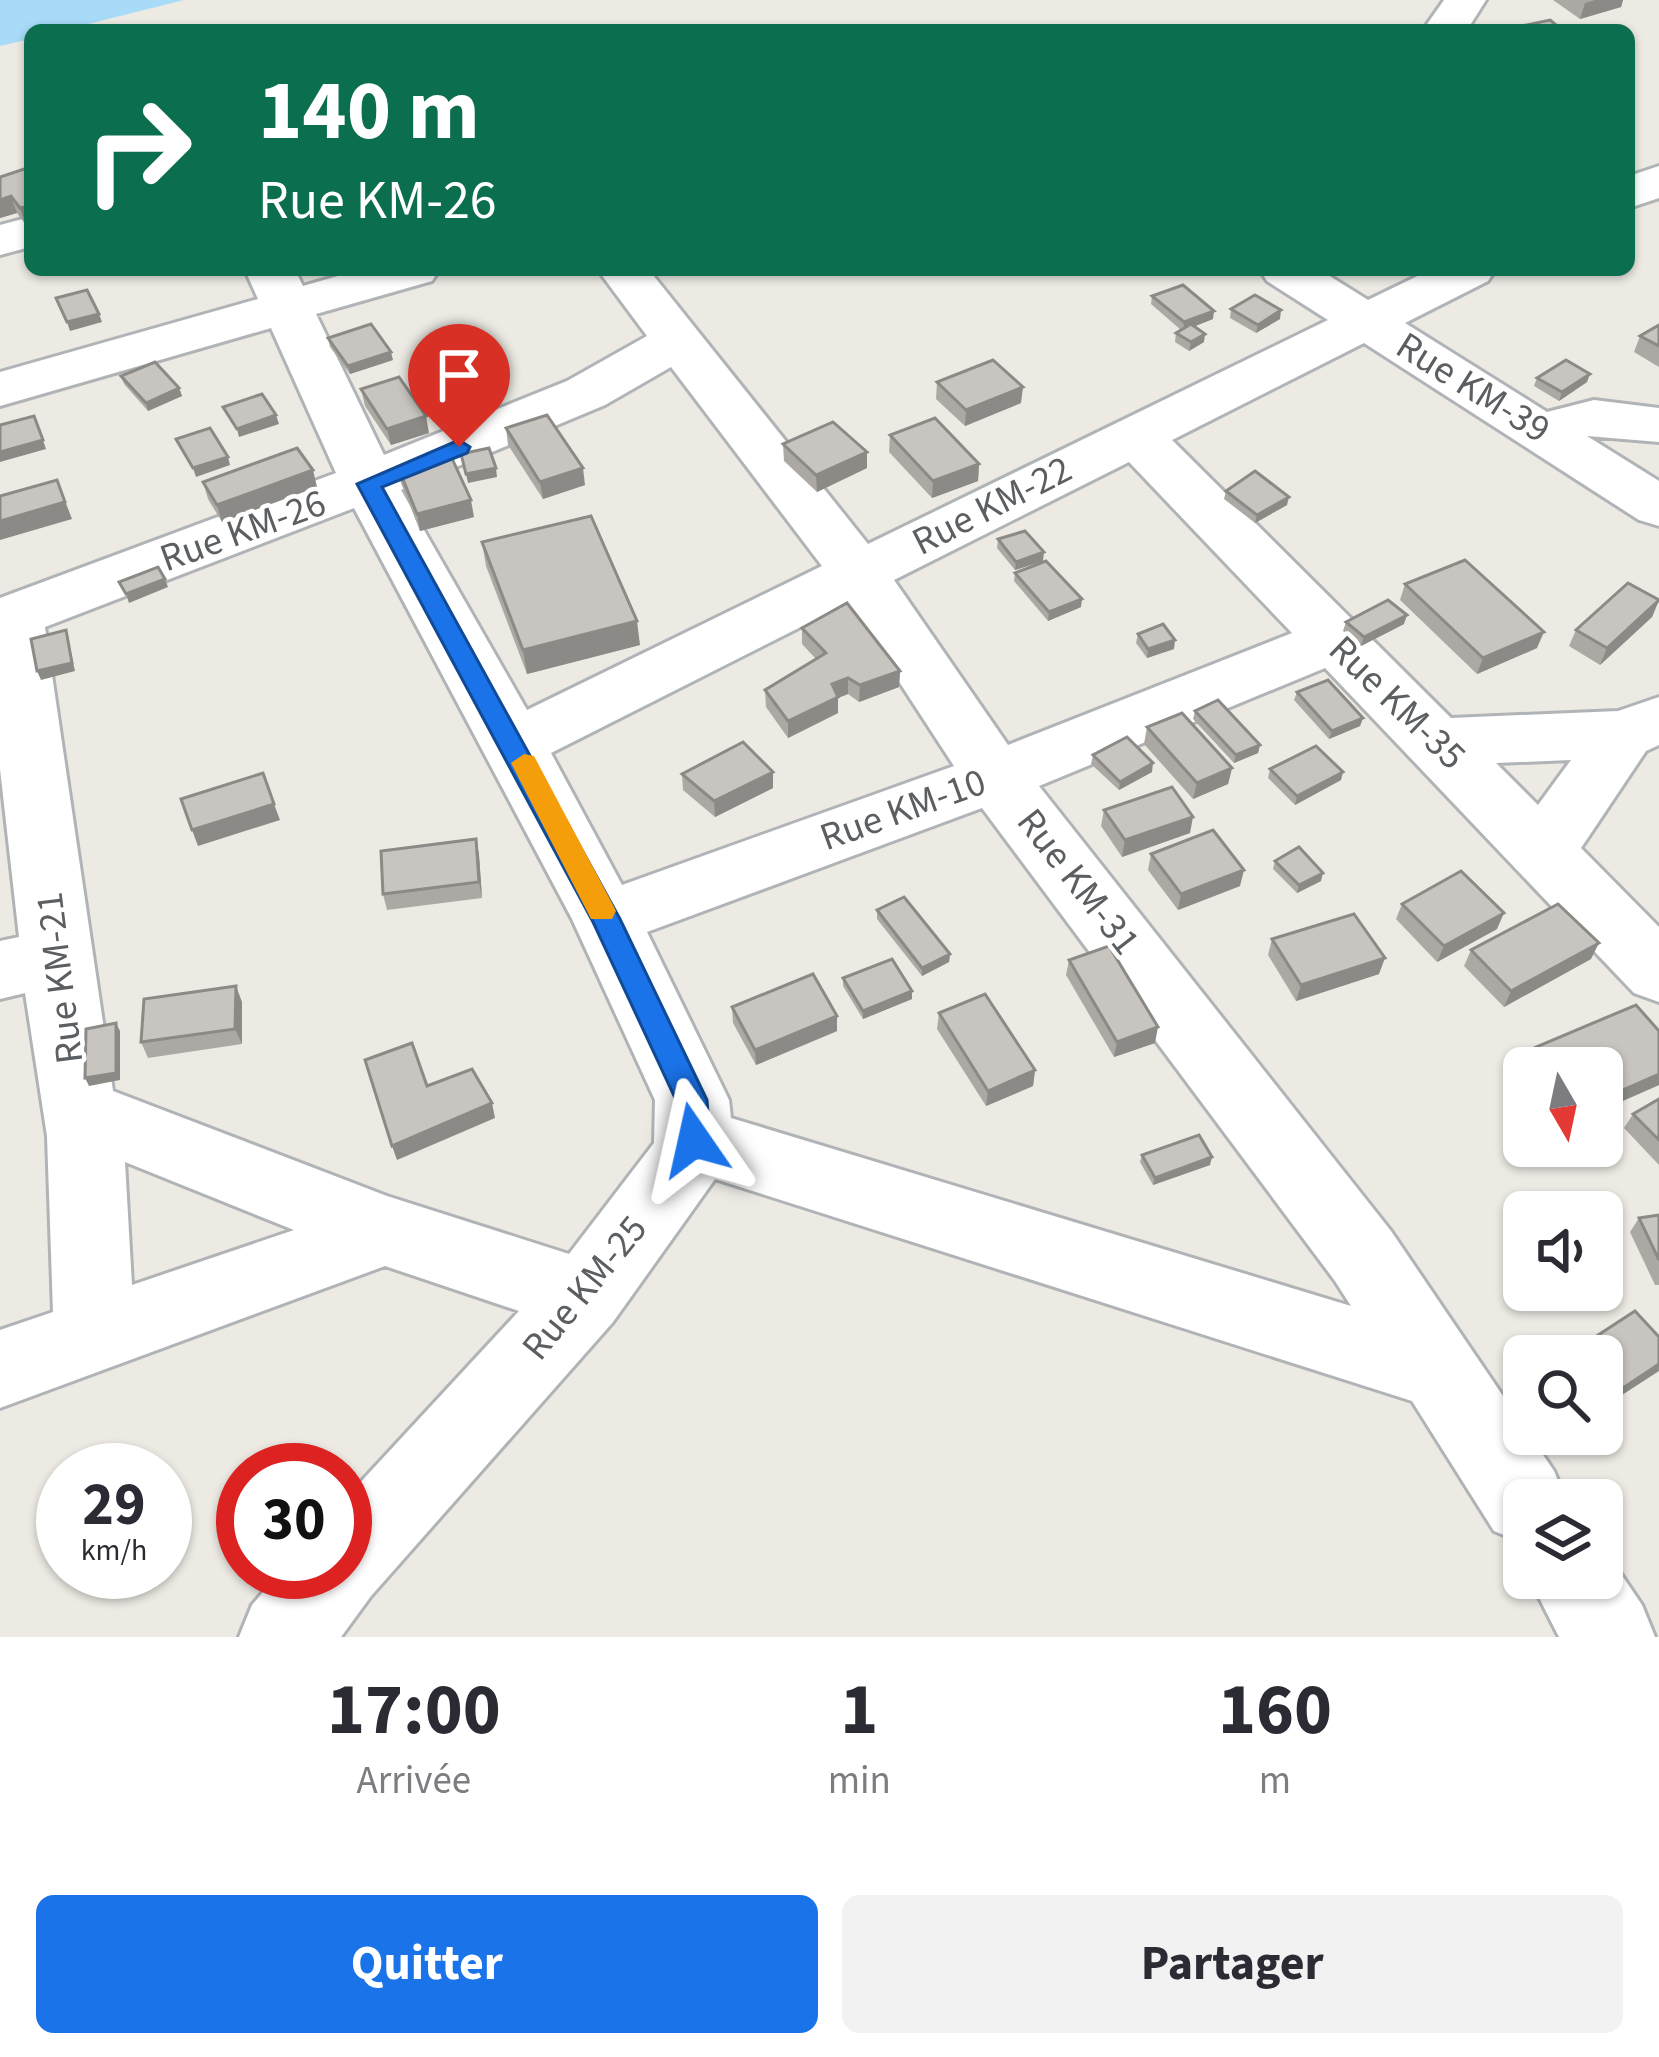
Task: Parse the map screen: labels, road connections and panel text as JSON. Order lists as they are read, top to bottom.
{
  "streets": {
    "street": [
      "Rue KM-39",
      "Rue KM-22",
      "Rue KM-26",
      "Rue KM-35",
      "Rue KM-10",
      "Rue KM-31",
      "Rue KM-21",
      "Rue KM-25"
    ]
  },
  "crossings": [
    ["Rue KM-39", "Rue KM-22"],
    ["Rue KM-22", "Rue KM-35"],
    ["Rue KM-22", "Rue KM-31"],
    ["Rue KM-26", "Rue KM-31"],
    ["Rue KM-26", "Rue KM-21"],
    ["Rue KM-35", "Rue KM-10"],
    ["Rue KM-10", "Rue KM-31"]
  ],
  "north": "bottom",
  "page": {
    "turn": ["140 m", "Rue KM-26"],
    "speed": "29 km/h",
    "limit": "30",
    "eta": [
      "17:00",
      "Arrivée",
      "1",
      "min",
      "160",
      "m"
    ],
    "buttons": ["Quitter", "Partager"]
  }
}
